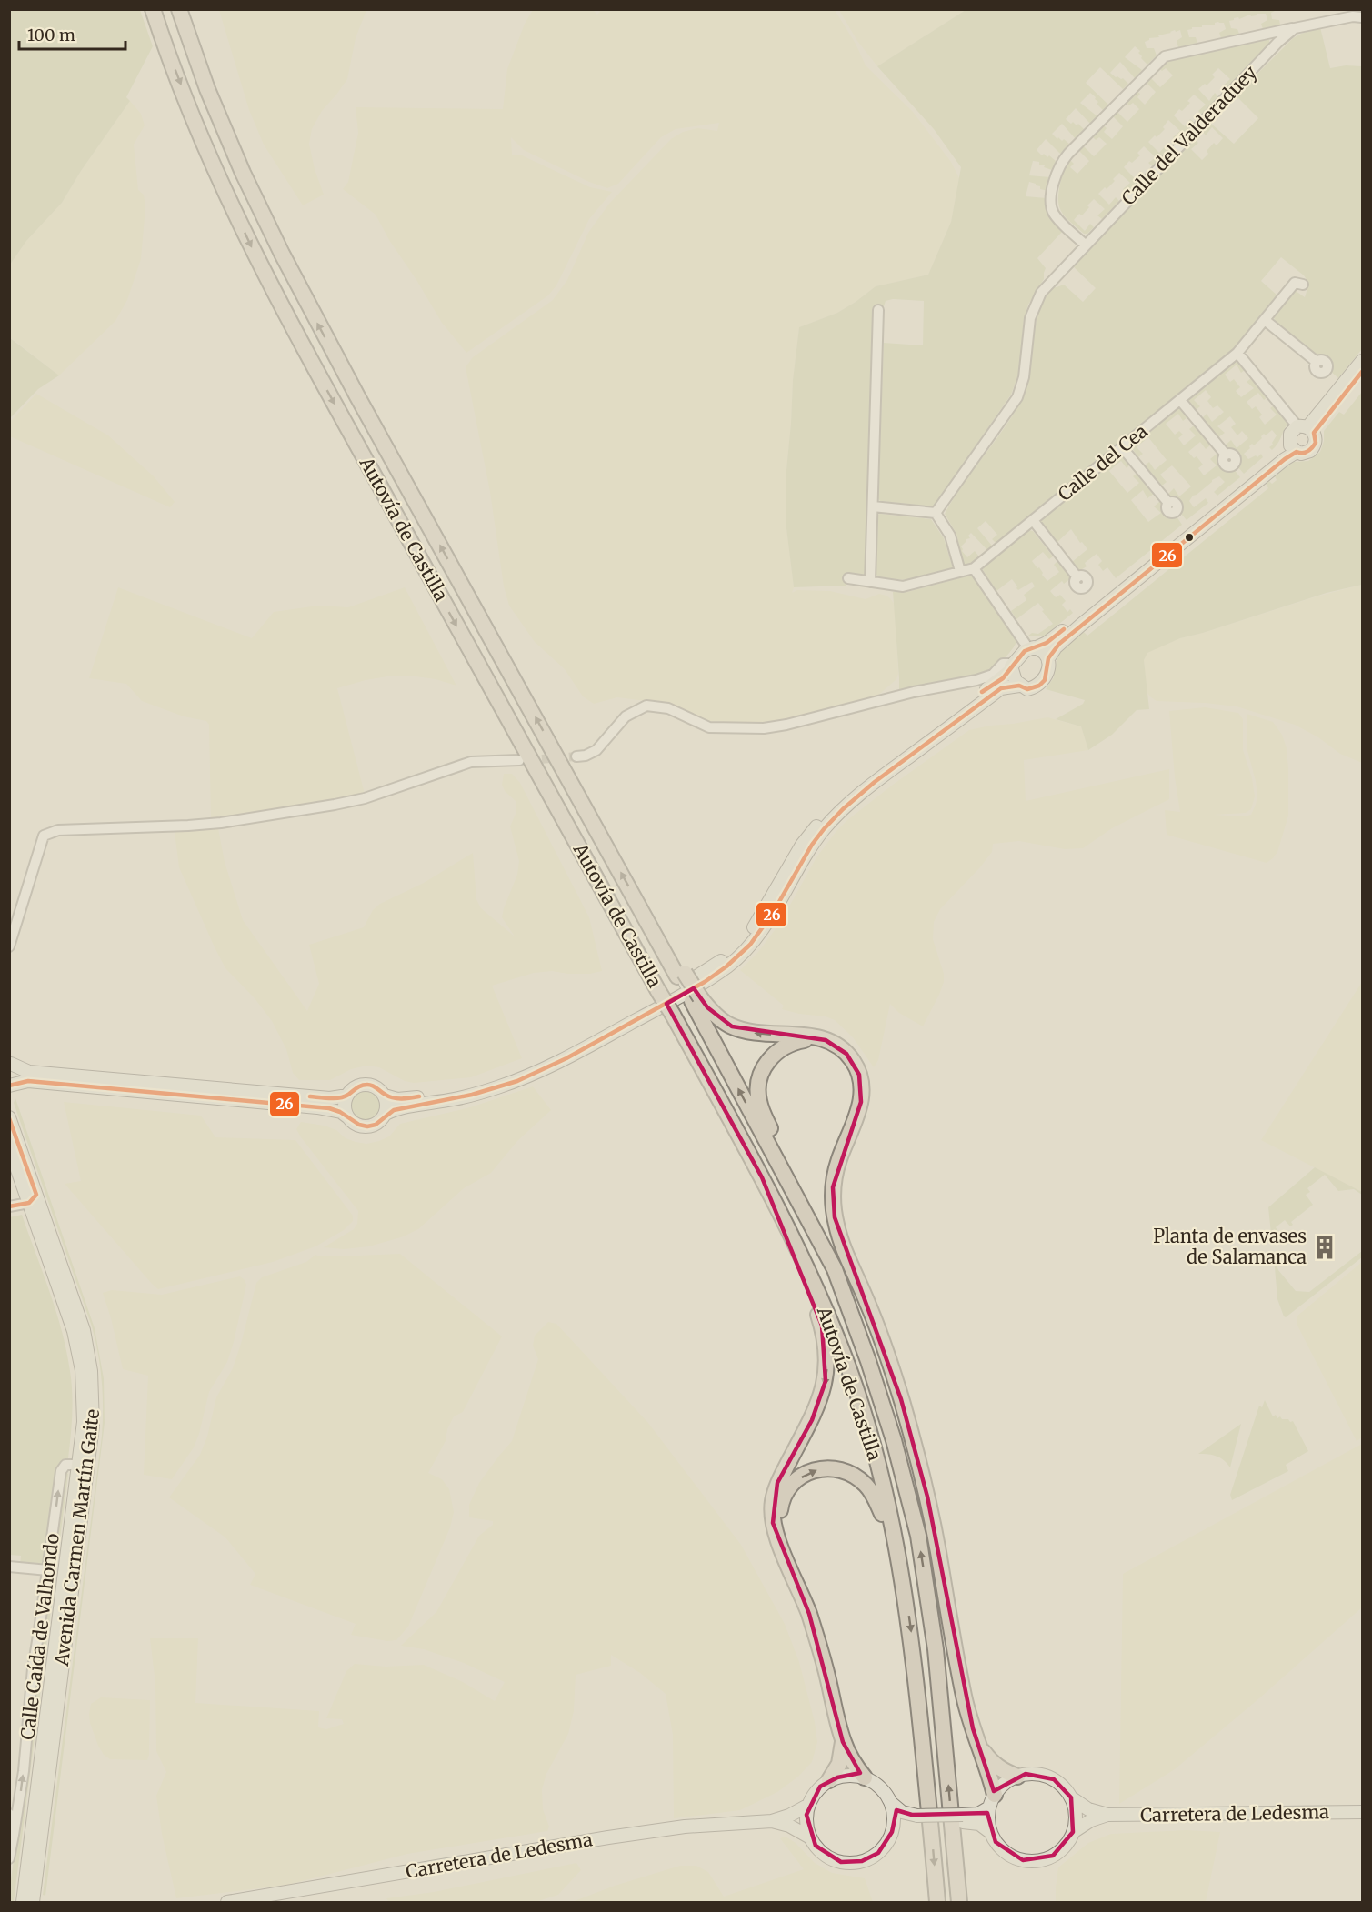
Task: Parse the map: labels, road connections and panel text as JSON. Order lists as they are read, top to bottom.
{
  "streets": {
    "highway": ["Autovía de Castilla"],
    "main road": ["Avenida Carmen Martín Gaite", "Carretera de Ledesma"],
    "street": ["Calle del Valderaduey", "Calle del Cea", "Calle Caída de Valhondo"]
  },
  "crossings": [
    ["Avenida Carmen Martín Gaite", "Calle Caída de Valhondo"]
  ],
  "one_way": ["Calle Caída de Valhondo"],
  "places": {
    "building": ["Planta de envases de Salamanca"]
  },
  "lines": ["transit line 26"],
  "scale_bar": "100 m"
}
